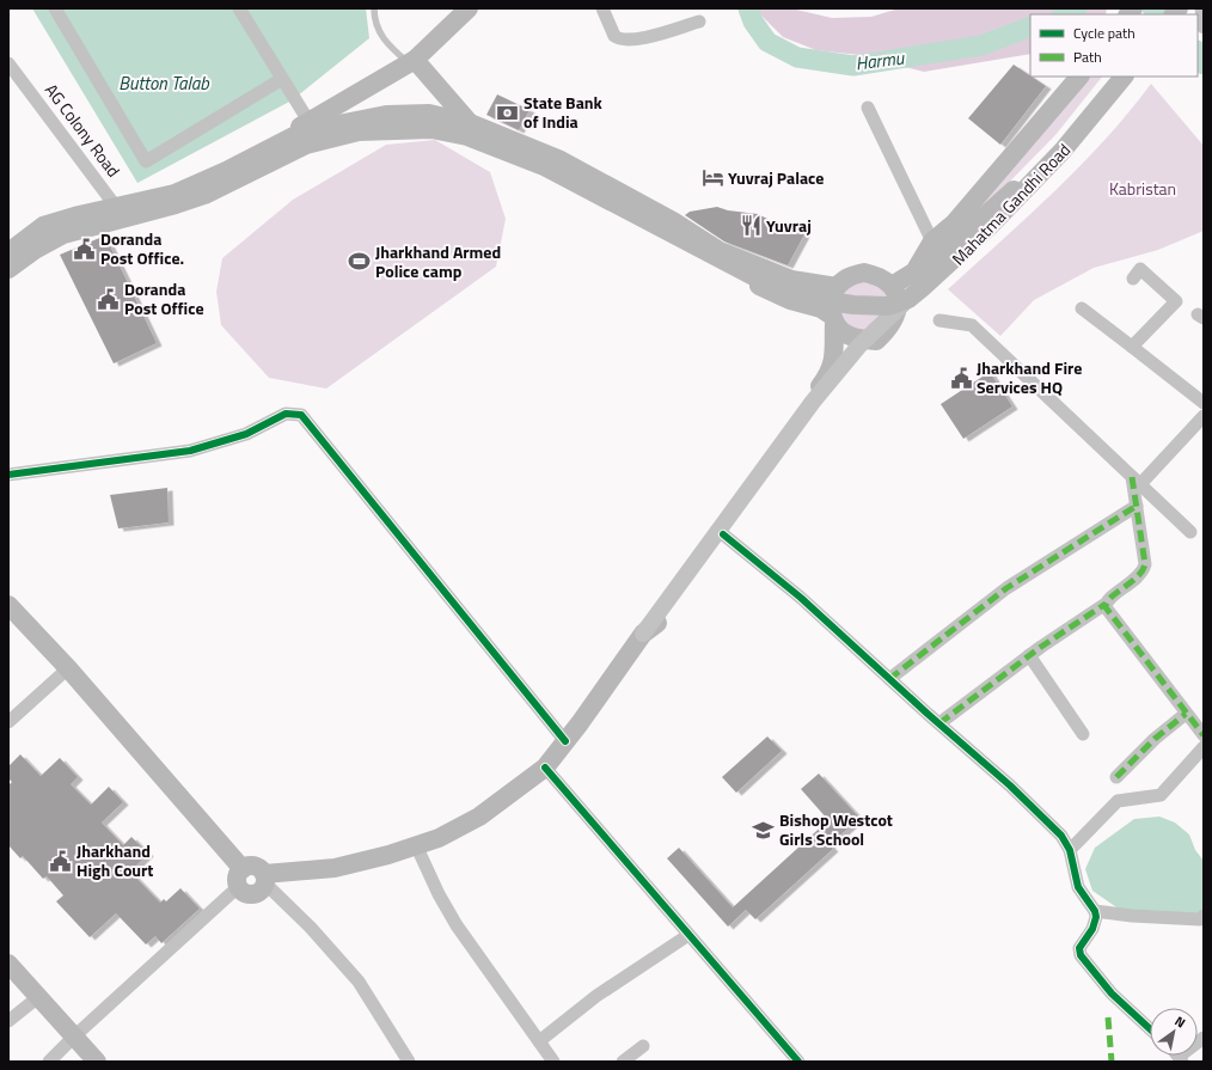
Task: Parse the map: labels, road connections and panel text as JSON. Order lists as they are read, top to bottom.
{
  "streets": {
    "main road": ["Mahatma Gandhi Road"],
    "street": ["AG Colony Road"]
  },
  "water": ["Harmu", "Button Talab"],
  "parks": ["Kabristan"],
  "places": {
    "bank": ["State Bank of India"],
    "hotel": ["Yuvraj Palace"],
    "restaurant": ["Yuvraj"],
    "public building": [
      "Doranda Post Office.",
      "Doranda Post Office",
      "Jharkhand Fire Services HQ",
      "Jharkhand High Court"
    ],
    "sports": ["Jharkhand Armed Police camp"],
    "school or university": ["Bishop Westcot Girls School"]
  },
  "legend": ["Cycle path", "Path"],
  "north": "top right"
}
